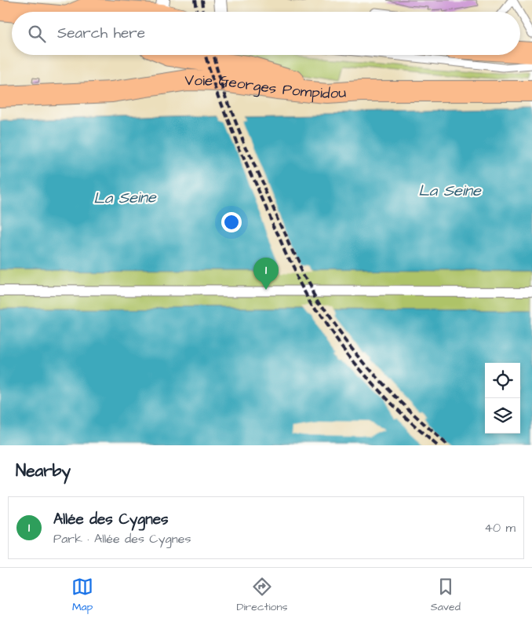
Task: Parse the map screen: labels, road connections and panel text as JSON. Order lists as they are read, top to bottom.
{
  "streets": {
    "main road": ["Voie Georges Pompidou"]
  },
  "water": ["La Seine"],
  "page": {
    "search": "Search here",
    "pins": "1",
    "heading": "Nearby",
    "list": [
      {
        "mark": "1",
        "name": "Allée des Cygnes",
        "note": "Park · Allée des Cygnes",
        "value": "40 m"
      }
    ],
    "nav": ["Map", "Directions", "Saved"]
  }
}
